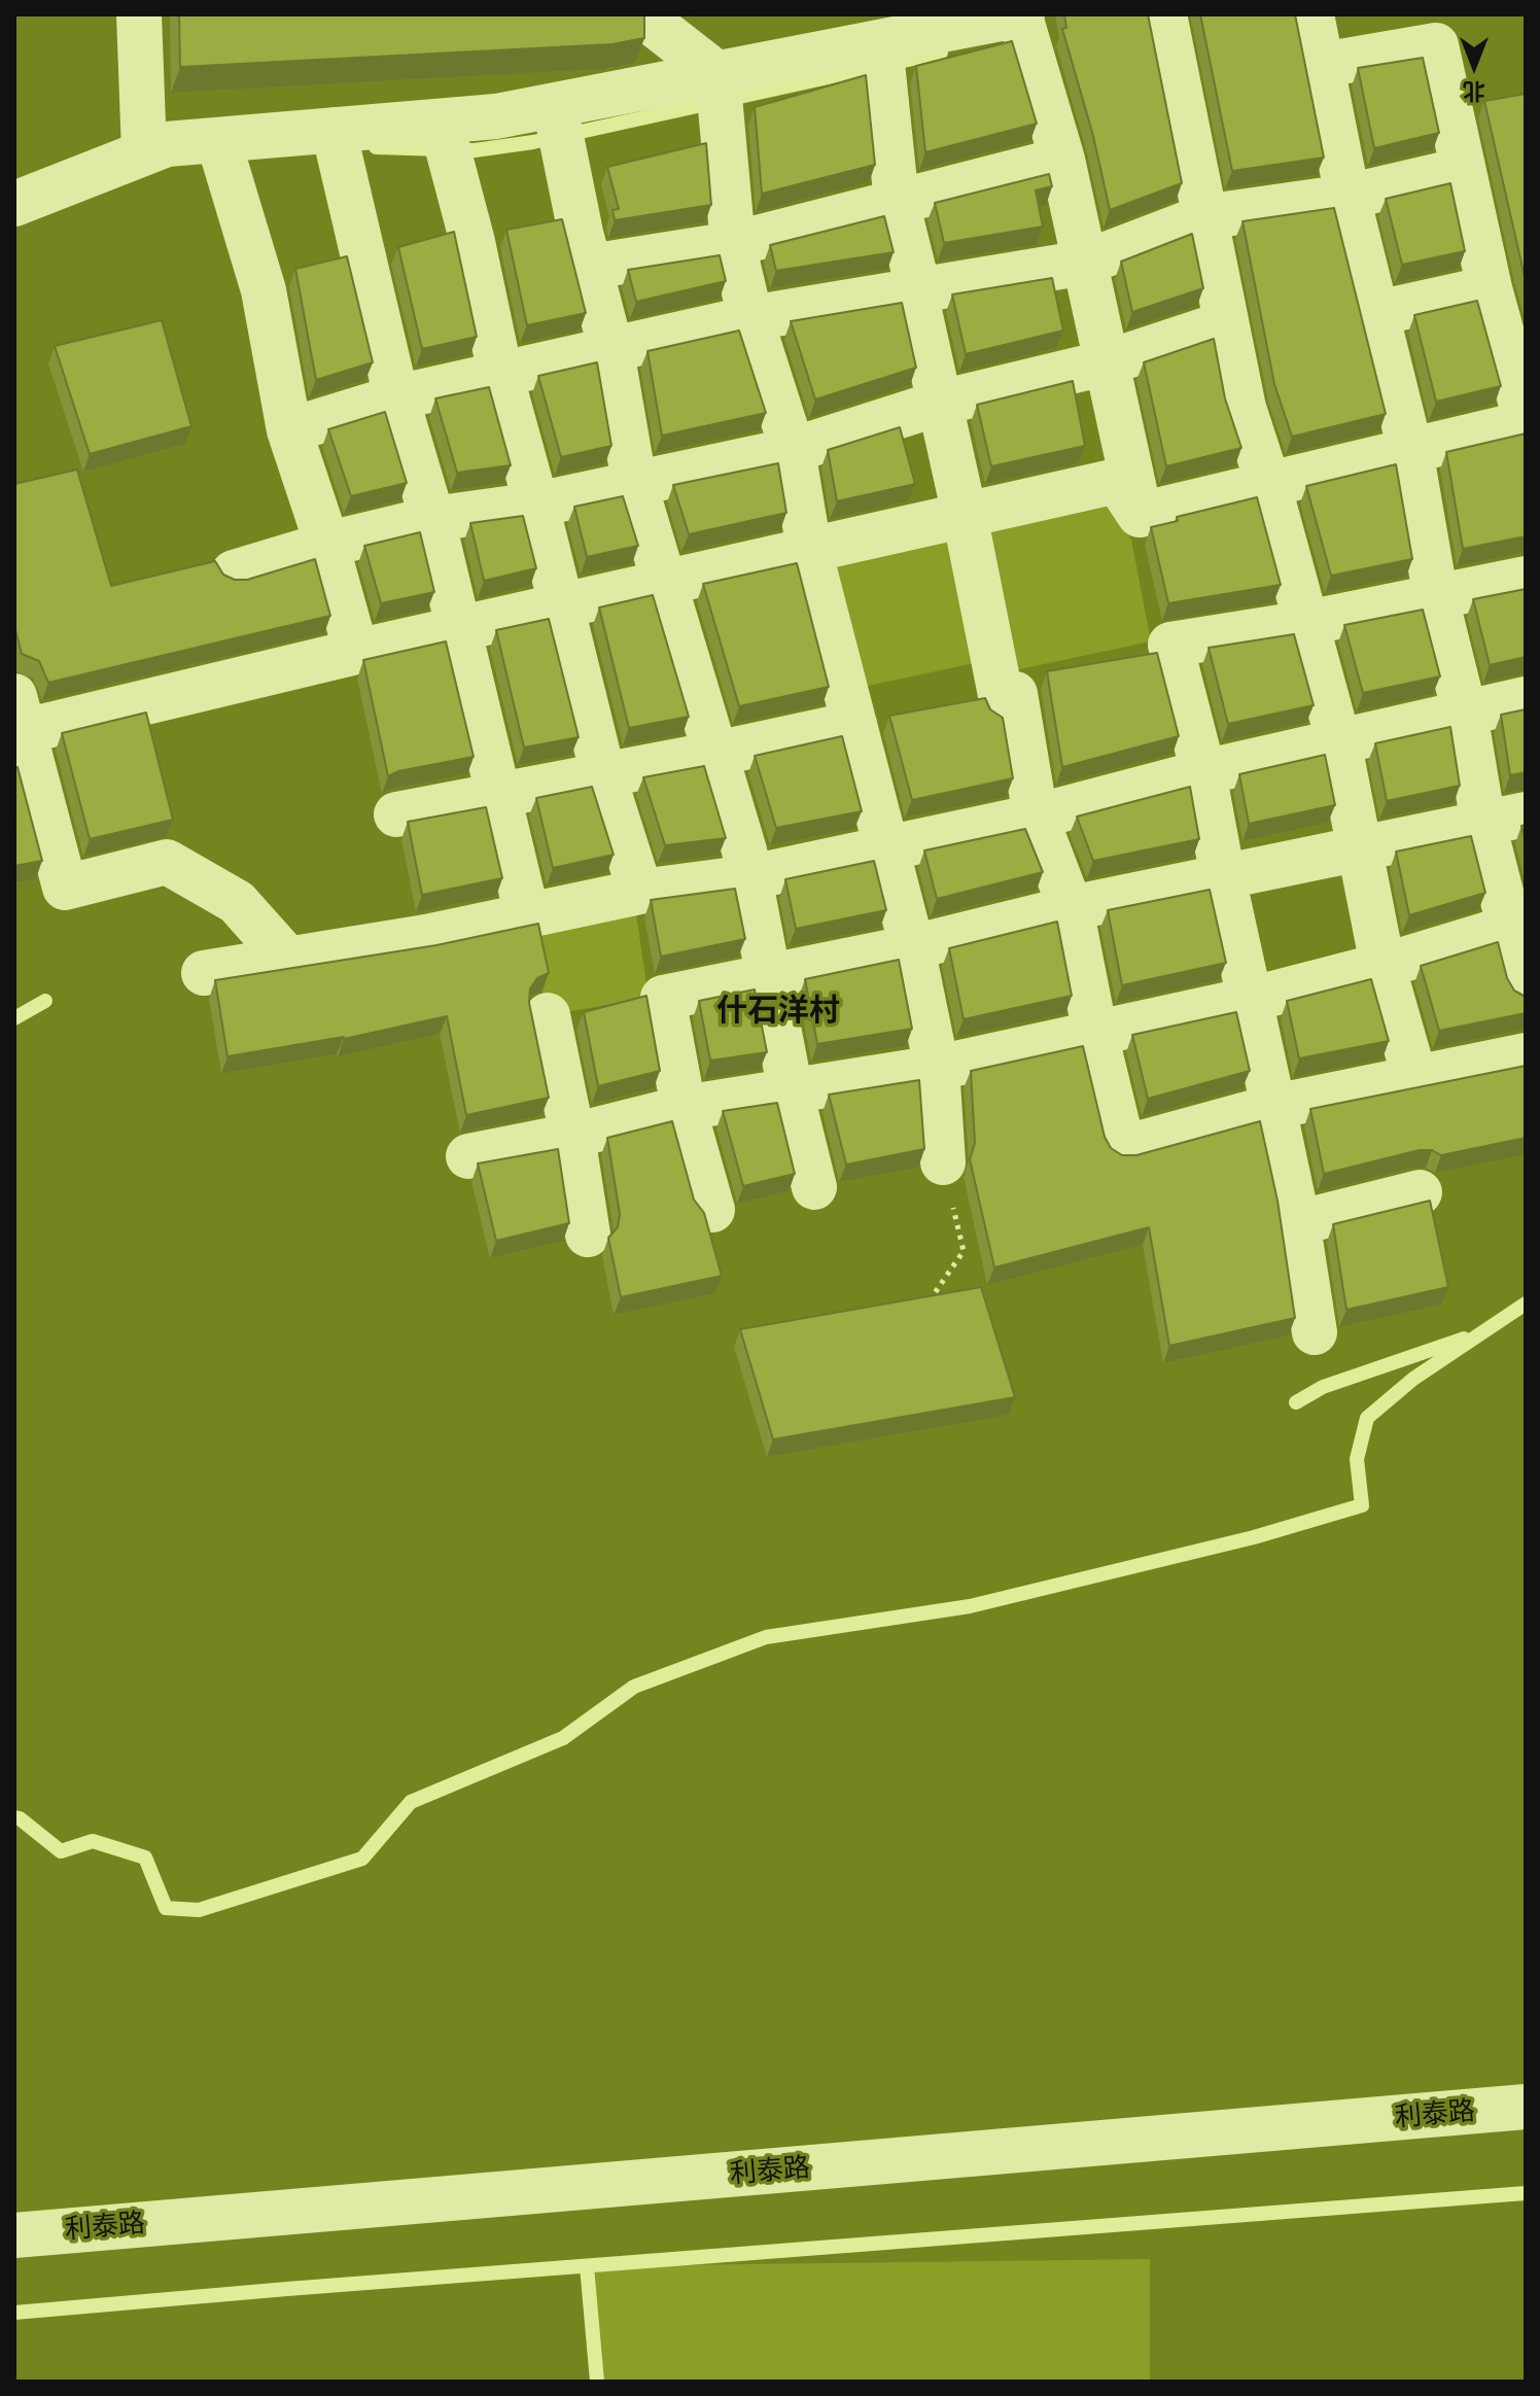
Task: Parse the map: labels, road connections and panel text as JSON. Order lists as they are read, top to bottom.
{
  "streets": {
    "street": ["利泰路"]
  },
  "districts": ["什石洋村"],
  "north": "bottom"
}
